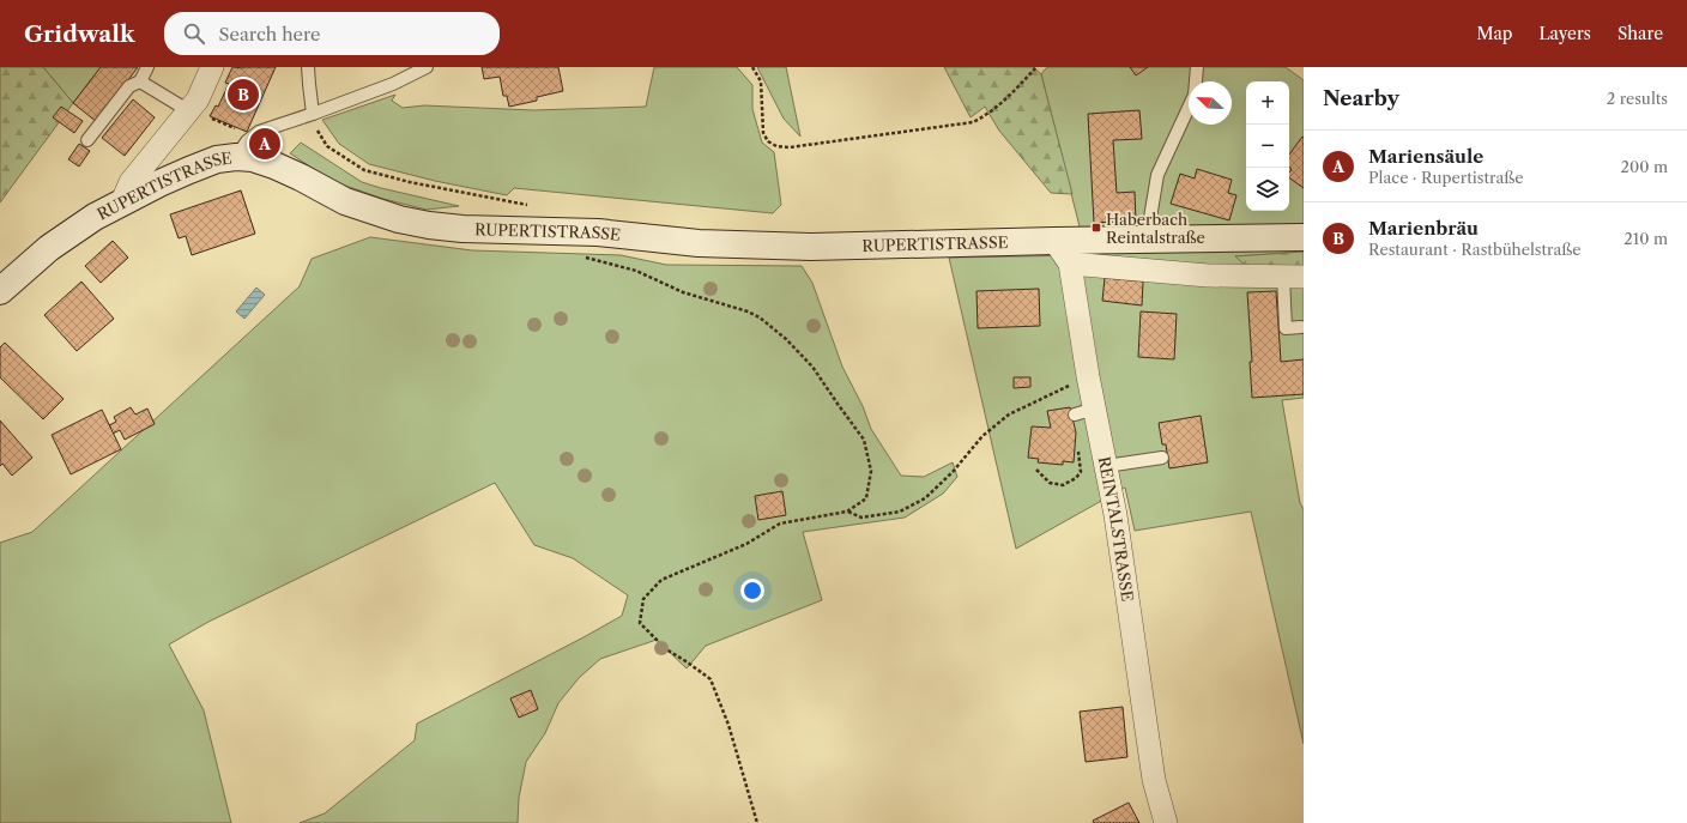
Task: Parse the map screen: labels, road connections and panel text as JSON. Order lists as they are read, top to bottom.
{
  "streets": {
    "main road": ["RUPERTISTRASSE"],
    "street": ["REINTALSTRASSE"]
  },
  "crossings": [
    ["RUPERTISTRASSE", "REINTALSTRASSE"]
  ],
  "places": {
    "transit": ["Haberbach Reintalstraße"]
  },
  "north": "top left",
  "page": {
    "header": "Gridwalk",
    "search": "Search here",
    "nav": ["Map", "Layers", "Share"],
    "heading": ["Nearby", "2 results"],
    "pins": ["B", "A"],
    "map_buttons": ["+", "−"],
    "list": [
      {
        "mark": "A",
        "name": "Mariensäule",
        "note": "Place · Rupertistraße",
        "value": "200 m"
      },
      {
        "mark": "B",
        "name": "Marienbräu",
        "note": "Restaurant · Rastbühelstraße",
        "value": "210 m"
      }
    ]
  }
}
